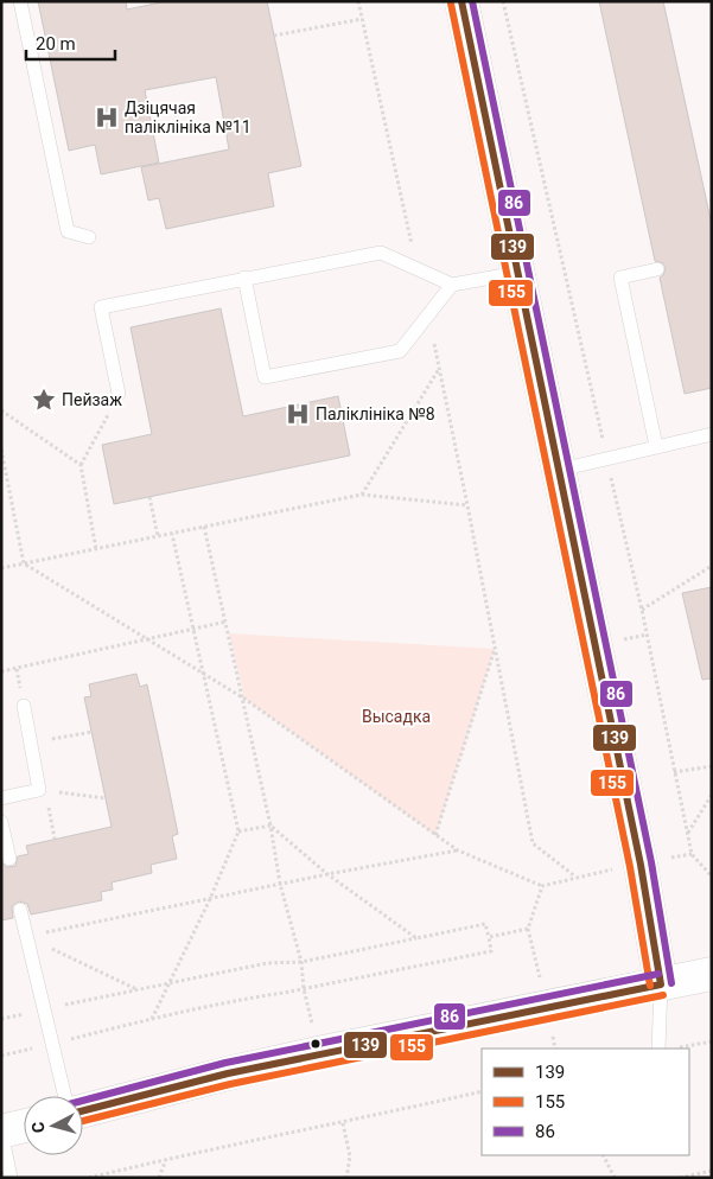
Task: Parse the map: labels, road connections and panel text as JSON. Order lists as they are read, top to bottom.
{
  "parks": ["Высадка"],
  "places": {
    "hospital": ["Дзіцячая паліклініка №11", "Паліклініка №8"],
    "place": ["Пейзаж"]
  },
  "lines": ["transit line 139", "transit line 86", "transit line 155"],
  "legend": ["139", "155", "86"],
  "scale_bar": "20 m",
  "north": "left"
}
